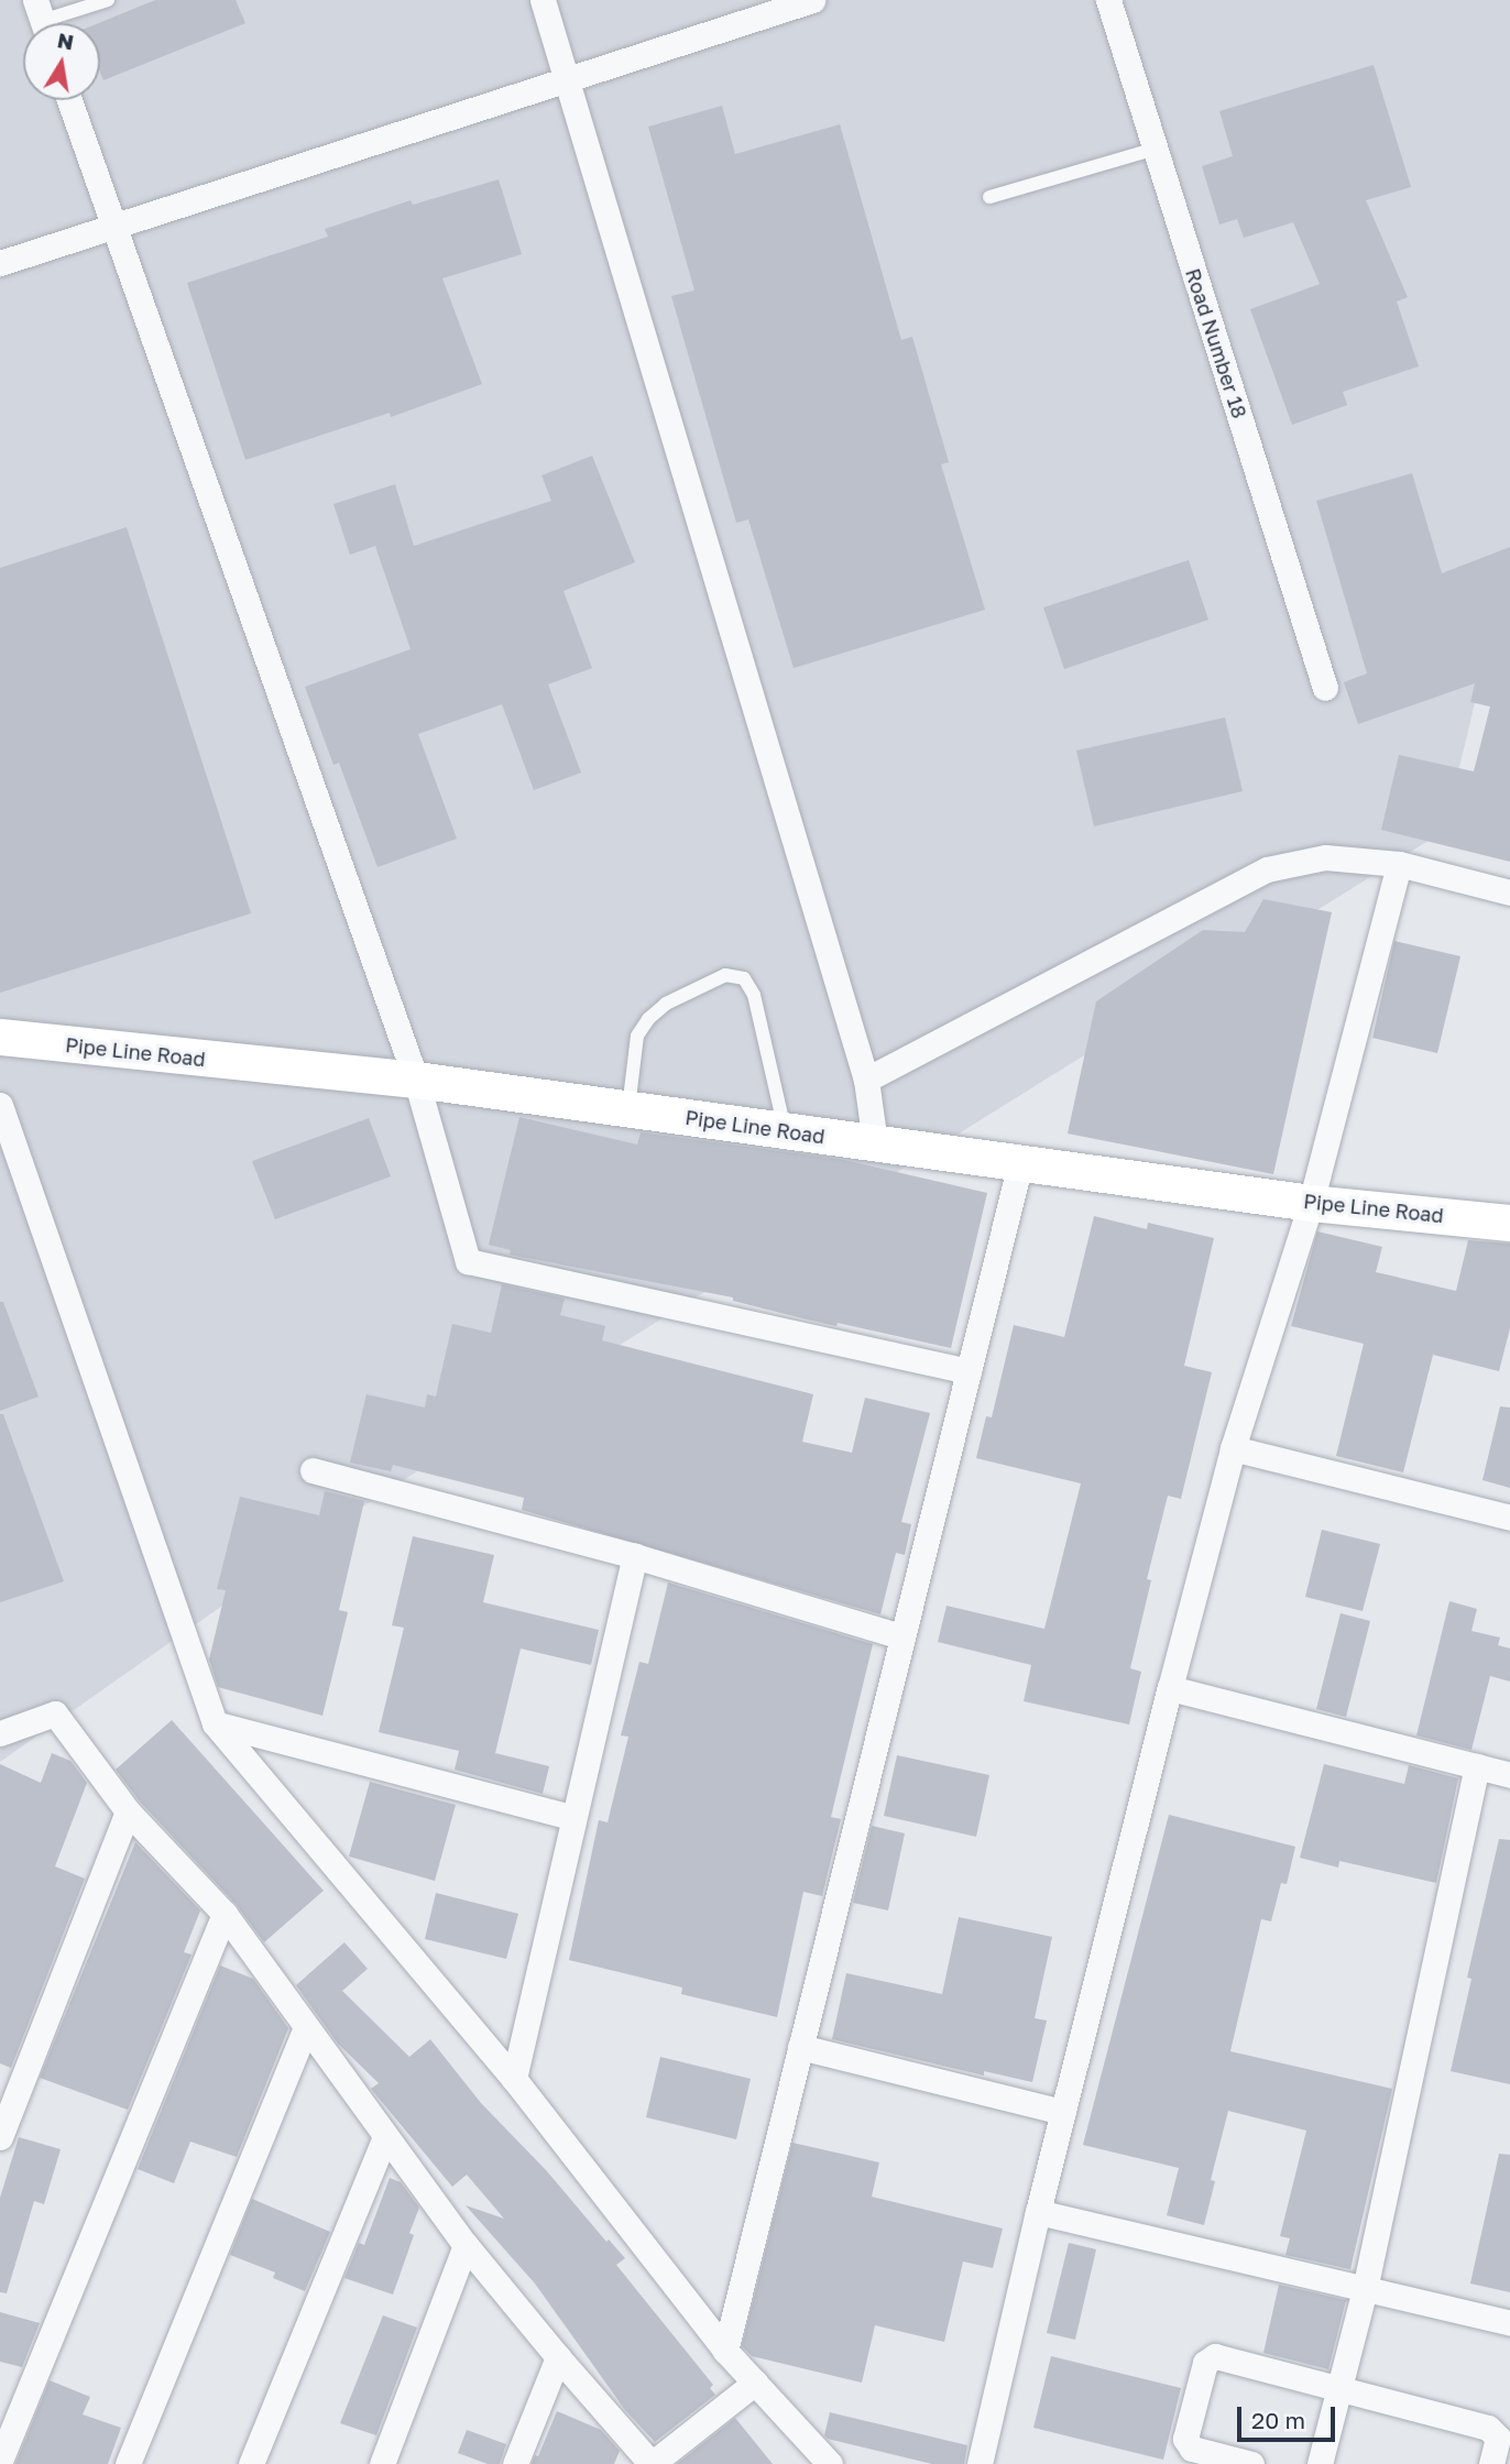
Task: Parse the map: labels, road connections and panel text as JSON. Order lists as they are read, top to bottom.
{
  "streets": {
    "street": ["Road Number 18", "Pipe Line Road"]
  },
  "scale_bar": "20 m",
  "north": "top"
}
